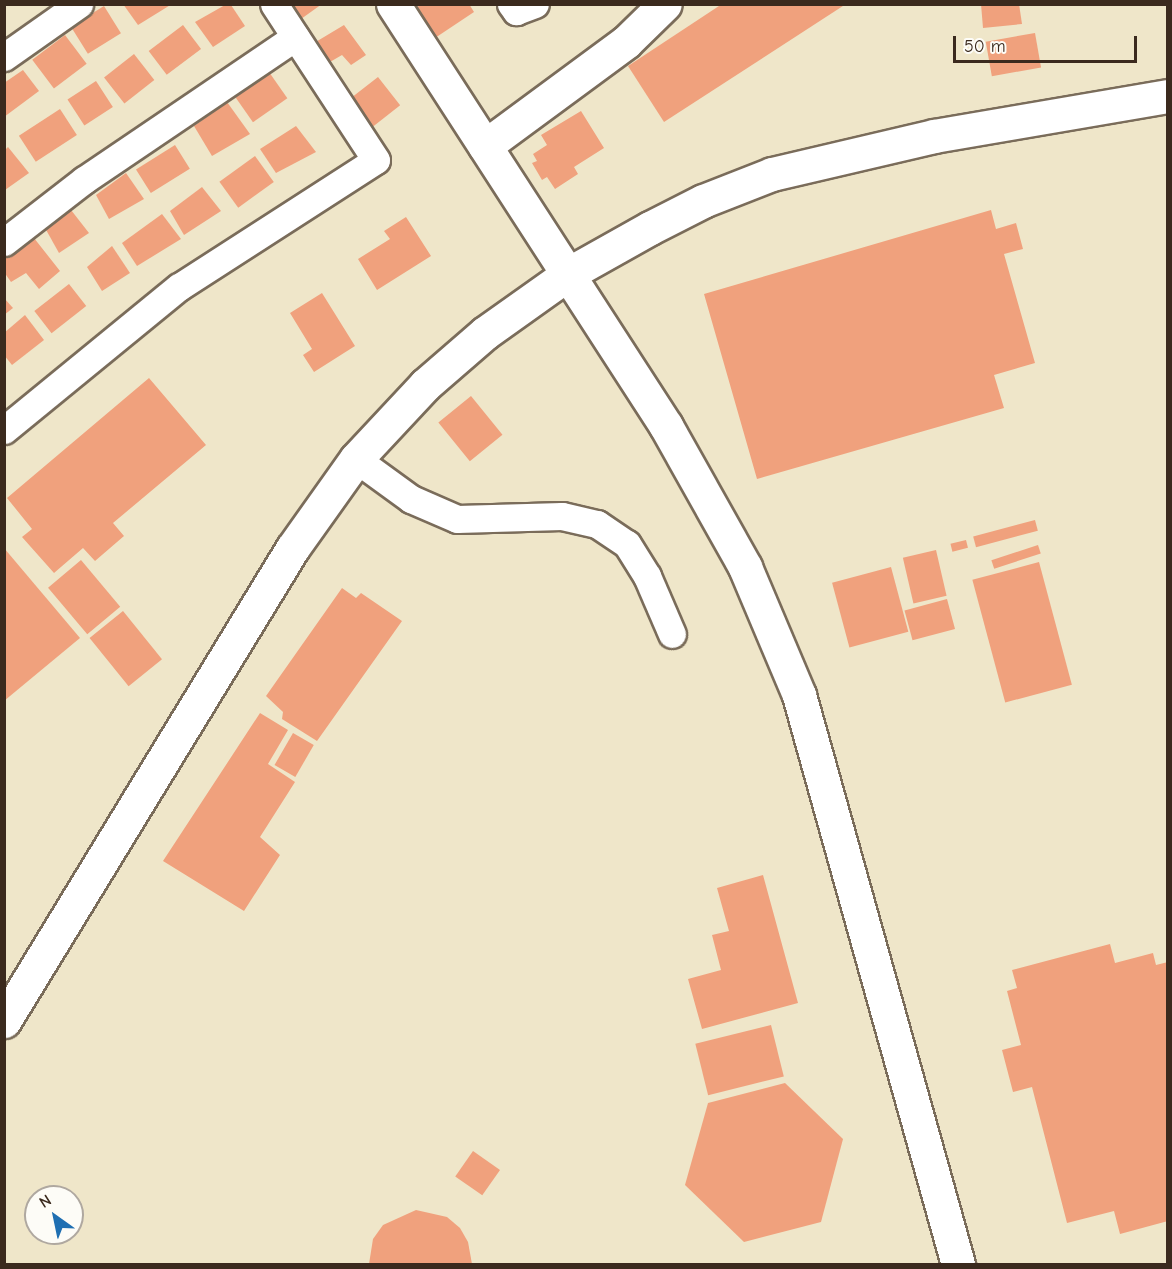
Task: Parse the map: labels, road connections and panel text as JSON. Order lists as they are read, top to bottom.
{
  "scale_bar": "50 m",
  "north": "top left"
}
